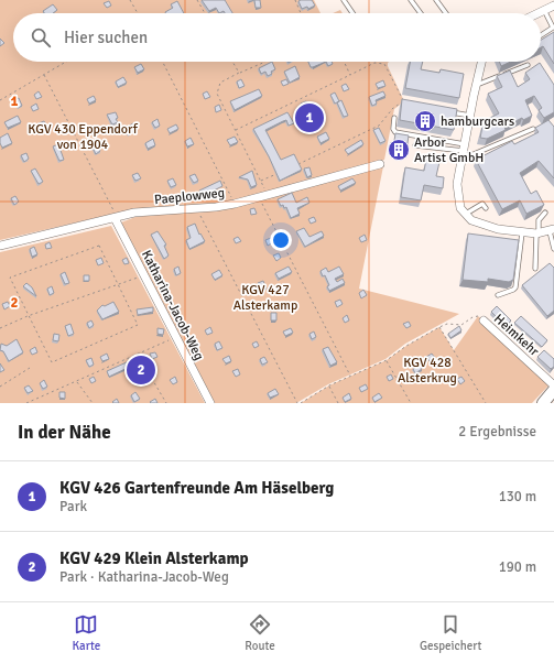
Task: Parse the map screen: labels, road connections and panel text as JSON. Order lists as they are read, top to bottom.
{
  "streets": {
    "street": ["Paeplowweg", "Katharina-Jacob-Weg", "Heimkehr"]
  },
  "crossings": [
    ["Paeplowweg", "Katharina-Jacob-Weg"]
  ],
  "parks": ["KGV 430 Eppendorf von 1904", "KGV 427 Alsterkamp", "KGV 428 Alsterkrug"],
  "places": {
    "building": ["hamburgcars", "Arbor Artist GmbH"]
  },
  "page": {
    "search": "Hier suchen",
    "pins": ["1", "2"],
    "heading": ["In der Nähe", "2 Ergebnisse"],
    "list": [
      {
        "mark": "1",
        "name": "KGV 426 Gartenfreunde Am Häselberg",
        "note": "Park",
        "value": "130 m"
      },
      {
        "mark": "2",
        "name": "KGV 429 Klein Alsterkamp",
        "note": "Park · Katharina-Jacob-Weg",
        "value": "190 m"
      }
    ],
    "nav": ["Karte", "Route", "Gespeichert"]
  },
  "grid": {
    "rows": ["1", "2"]
  }
}
